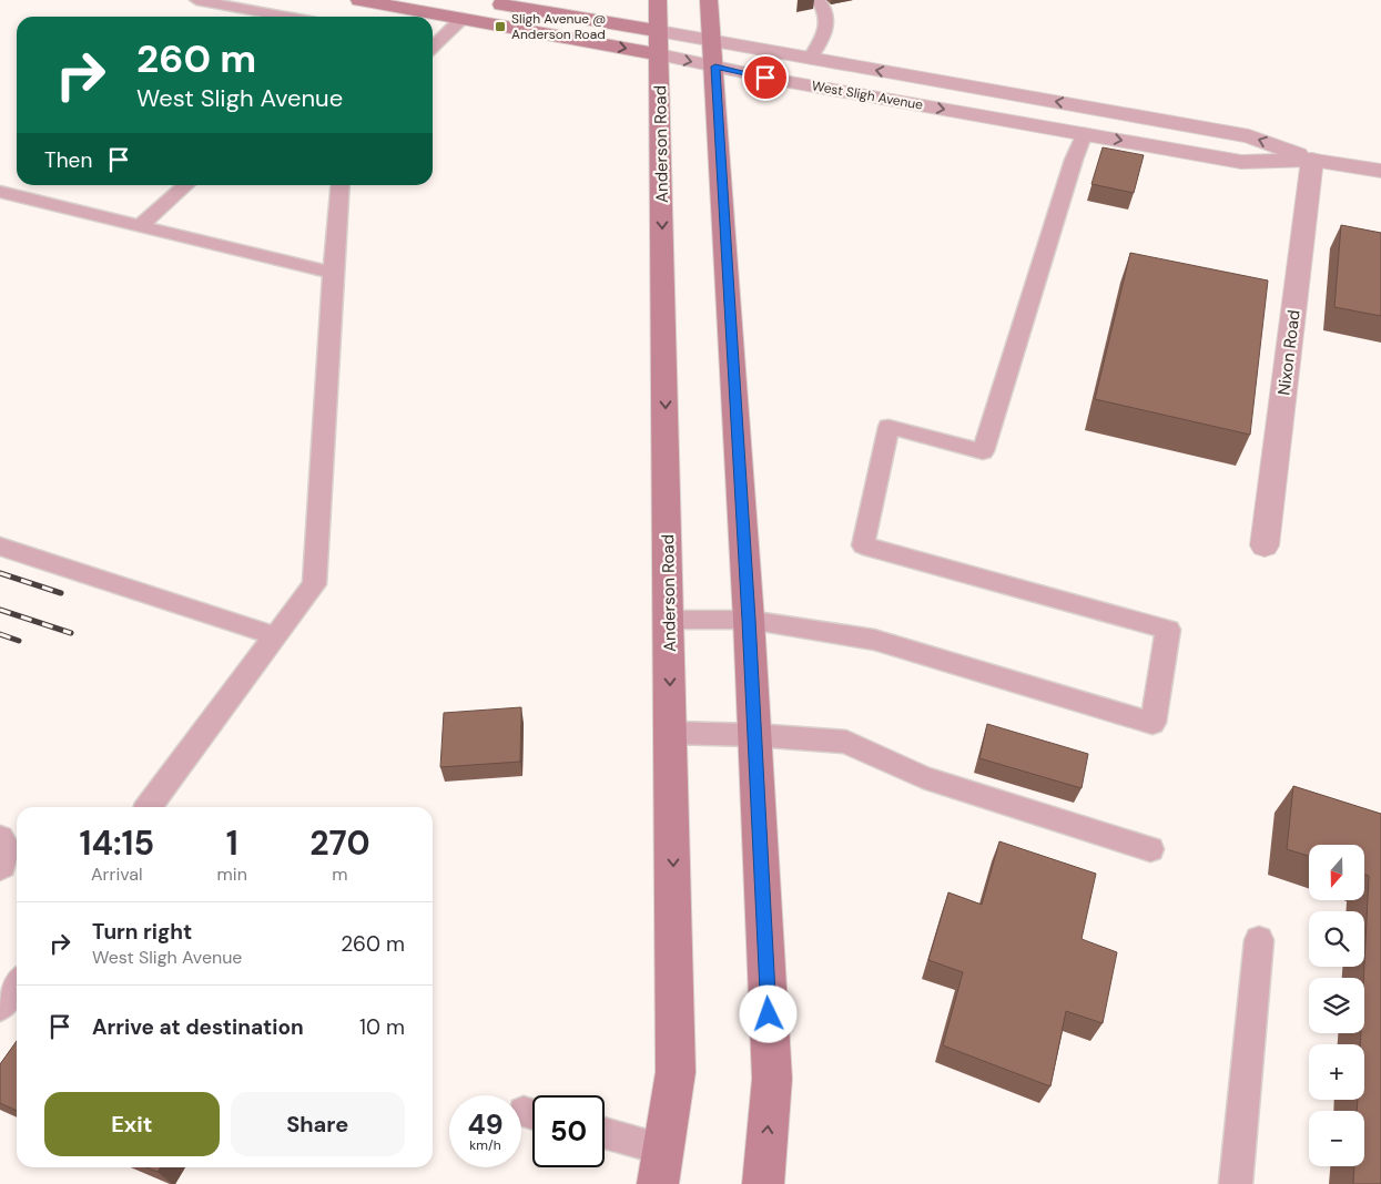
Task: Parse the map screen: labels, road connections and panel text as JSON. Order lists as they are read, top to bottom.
{
  "streets": {
    "main road": ["West Sligh Avenue", "Anderson Road"],
    "street": ["Nixon Road"]
  },
  "crossings": [
    ["West Sligh Avenue", "Anderson Road"],
    ["West Sligh Avenue", "Nixon Road"]
  ],
  "places": {
    "transit": ["Sligh Avenue @ Anderson Road"]
  },
  "north": "bottom",
  "page": {
    "turn": ["260 m", "West Sligh Avenue"],
    "then": "Then",
    "eta": [
      "14:15",
      "Arrival",
      "1",
      "min",
      "270",
      "m"
    ],
    "map_buttons": ["+", "−"],
    "list": [
      {
        "name": "Turn right",
        "note": "West Sligh Avenue",
        "value": "260 m"
      },
      {
        "name": "Arrive at destination",
        "value": "10 m"
      }
    ],
    "buttons": ["Exit", "Share"],
    "speed": "49 km/h",
    "limit": "50"
  }
}
